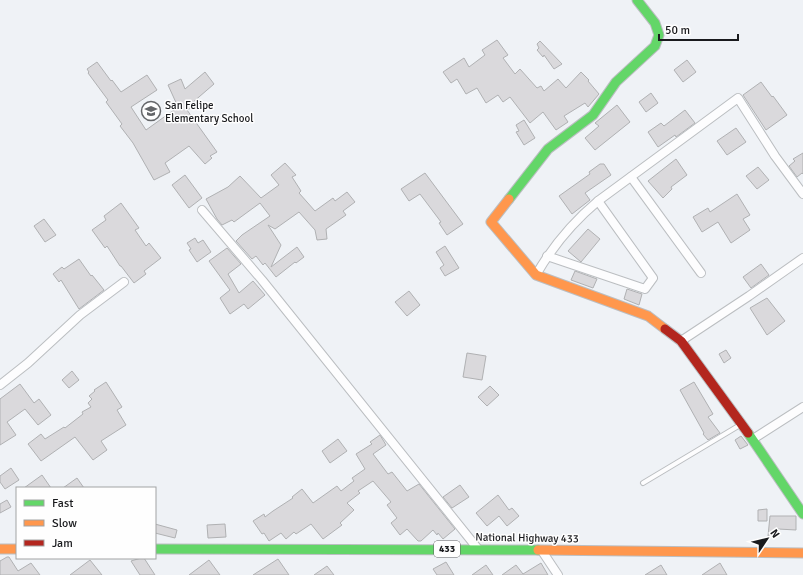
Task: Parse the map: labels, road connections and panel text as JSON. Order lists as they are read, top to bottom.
{
  "streets": {
    "street": ["National Highway 433", "433"]
  },
  "places": {
    "school or university": ["San Felipe Elementary School"]
  },
  "legend": ["Fast", "Slow", "Jam"],
  "scale_bar": "50 m",
  "north": "top right"
}
